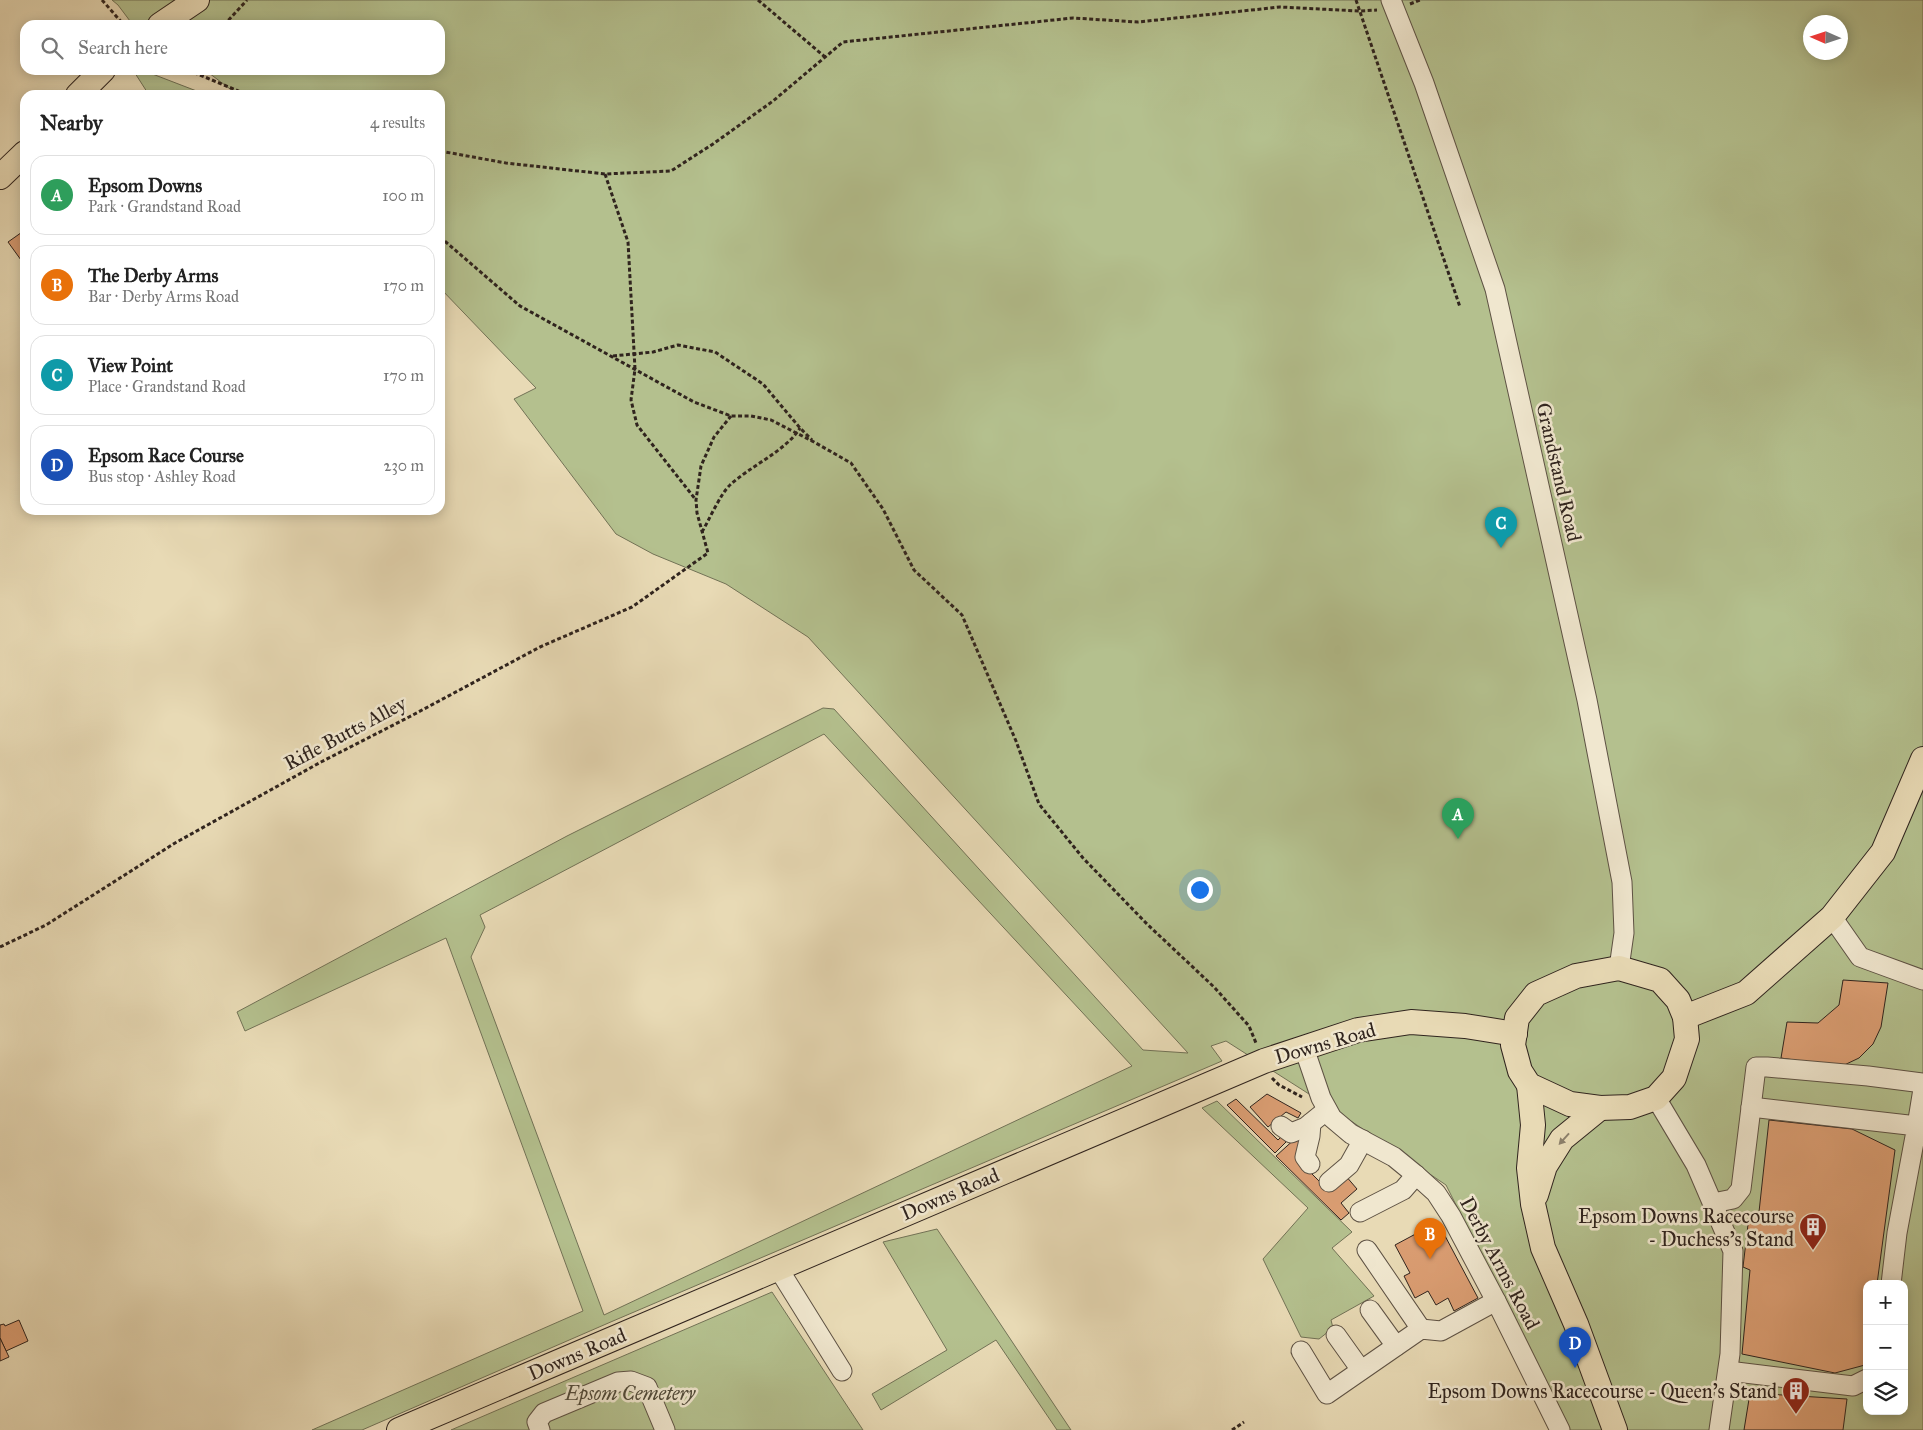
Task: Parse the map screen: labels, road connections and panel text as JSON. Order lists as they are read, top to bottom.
{
  "streets": {
    "main road": ["Downs Road"],
    "street": ["Grandstand Road", "Derby Arms Road"],
    "path": ["Rifle Butts Alley"]
  },
  "crossings": [
    ["Grandstand Road", "Downs Road"],
    ["Downs Road", "Derby Arms Road"]
  ],
  "parks": ["Epsom Cemetery"],
  "places": {
    "building": ["Epsom Downs Racecourse - Duchess’s Stand", "Epsom Downs Racecourse - Queen's Stand"]
  },
  "north": "left",
  "page": {
    "search": "Search here",
    "heading": ["Nearby", "4 results"],
    "list": [
      {
        "mark": "A",
        "name": "Epsom Downs",
        "note": "Park · Grandstand Road",
        "value": "100 m"
      },
      {
        "mark": "B",
        "name": "The Derby Arms",
        "note": "Bar · Derby Arms Road",
        "value": "170 m"
      },
      {
        "mark": "C",
        "name": "View Point",
        "note": "Place · Grandstand Road",
        "value": "170 m"
      },
      {
        "mark": "D",
        "name": "Epsom Race Course",
        "note": "Bus stop · Ashley Road",
        "value": "230 m"
      }
    ],
    "pins": [
      "C",
      "A",
      "B",
      "D"
    ],
    "map_buttons": ["+", "−"]
  }
}
